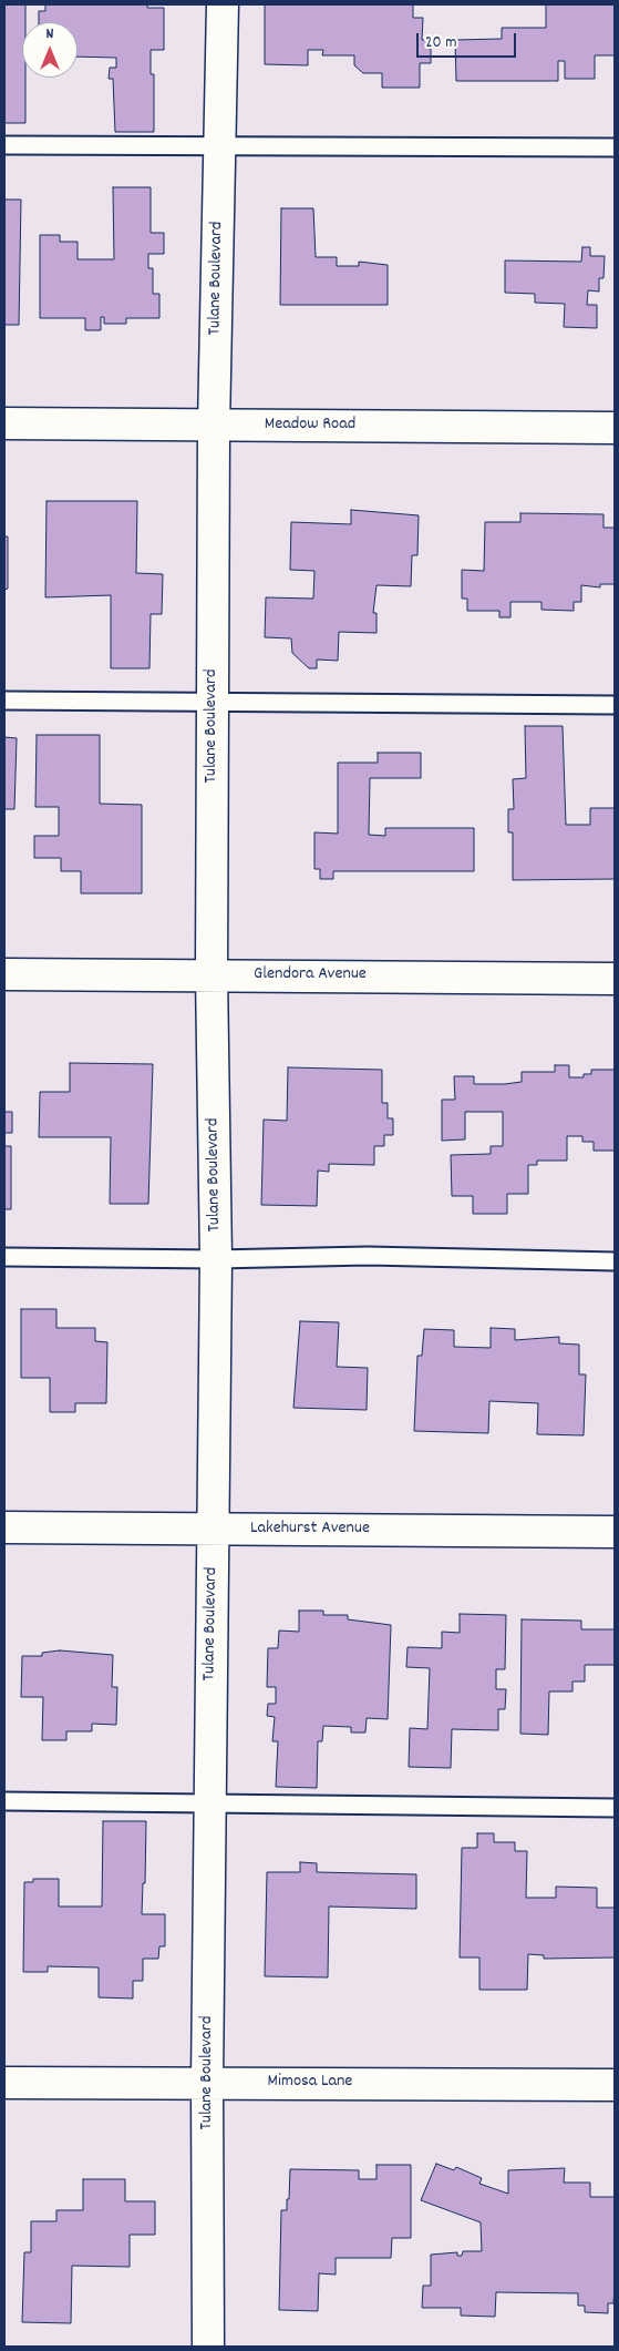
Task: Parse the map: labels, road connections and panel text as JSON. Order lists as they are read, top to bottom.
{
  "streets": {
    "street": [
      "Tulane Boulevard",
      "Meadow Road",
      "Glendora Avenue",
      "Lakehurst Avenue",
      "Mimosa Lane"
    ]
  },
  "crossings": [
    ["Tulane Boulevard", "Meadow Road"],
    ["Tulane Boulevard", "Glendora Avenue"],
    ["Tulane Boulevard", "Lakehurst Avenue"],
    ["Tulane Boulevard", "Mimosa Lane"]
  ],
  "scale_bar": "20 m",
  "north": "top"
}
